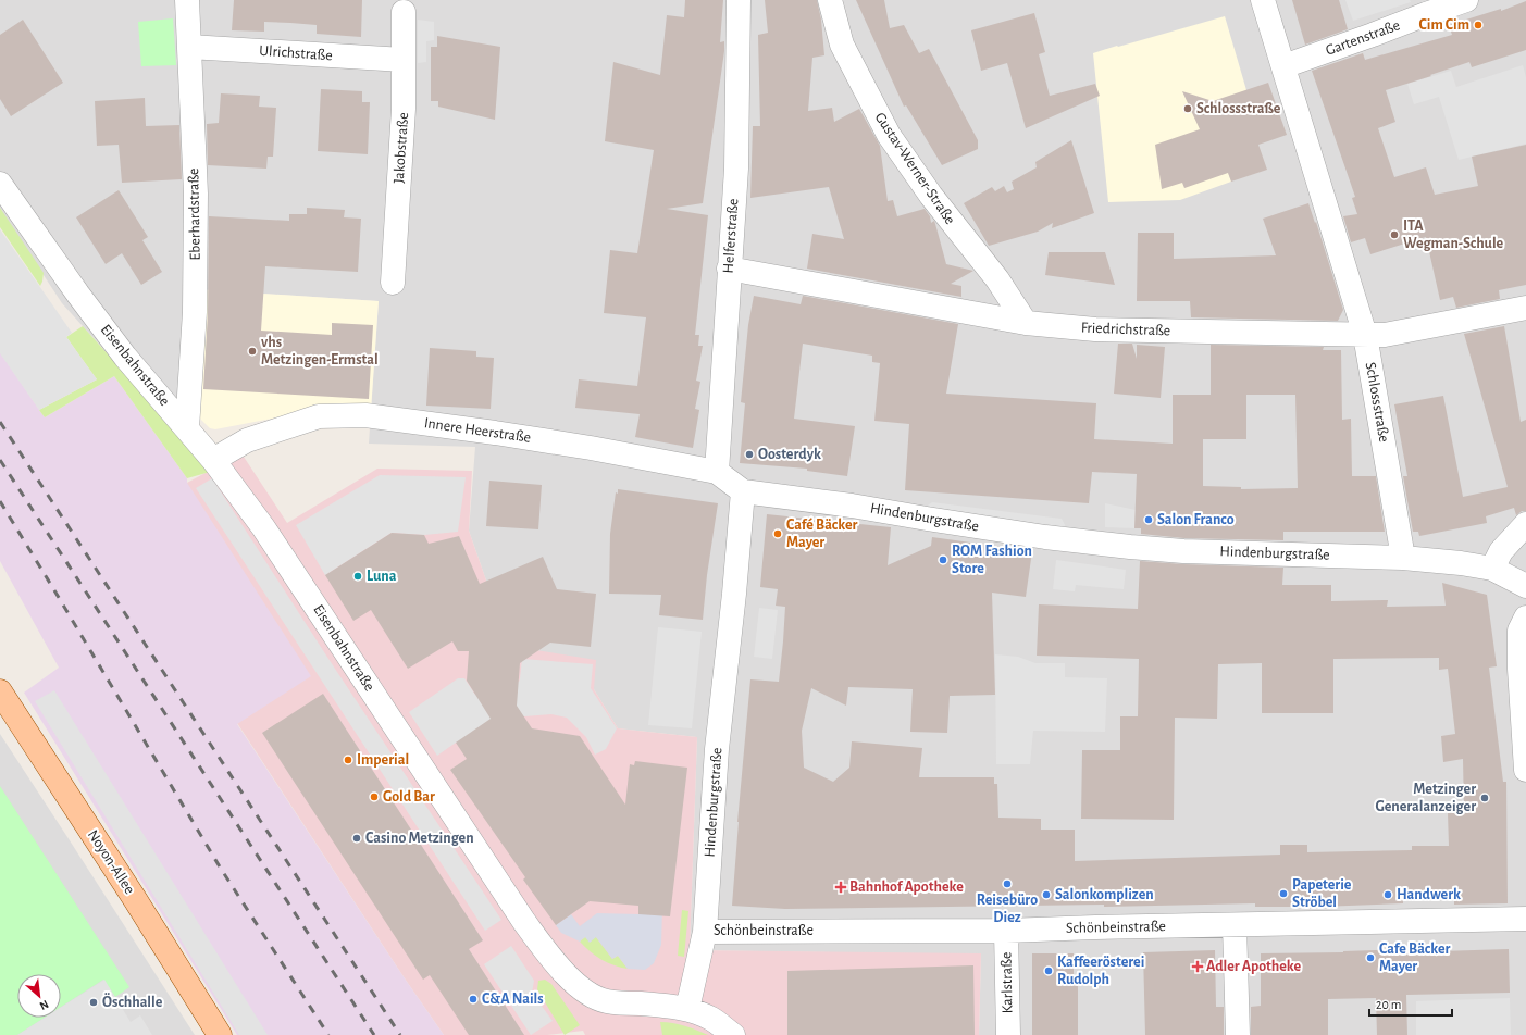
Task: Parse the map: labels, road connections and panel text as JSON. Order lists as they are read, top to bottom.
{
  "streets": {
    "main road": ["Noyon-Allee"],
    "street": [
      "Gartenstraße",
      "Ulrichstraße",
      "Jakobstraße",
      "Gustav-Werner-Straße",
      "Eberhardstraße",
      "Helferstraße",
      "Friedrichstraße",
      "Eisenbahnstraße",
      "Schlossstraße",
      "Innere Heerstraße",
      "Hindenburgstraße",
      "Schönbeinstraße",
      "Karlstraße"
    ]
  },
  "crossings": [
    ["Gartenstraße", "Schlossstraße"],
    ["Ulrichstraße", "Jakobstraße"],
    ["Ulrichstraße", "Eberhardstraße"],
    ["Gustav-Werner-Straße", "Friedrichstraße"],
    ["Eberhardstraße", "Eisenbahnstraße"],
    ["Helferstraße", "Friedrichstraße"],
    ["Helferstraße", "Innere Heerstraße"],
    ["Friedrichstraße", "Schlossstraße"],
    ["Eisenbahnstraße", "Innere Heerstraße"],
    ["Eisenbahnstraße", "Hindenburgstraße"],
    ["Schlossstraße", "Hindenburgstraße"],
    ["Innere Heerstraße", "Hindenburgstraße"],
    ["Hindenburgstraße", "Schönbeinstraße"],
    ["Schönbeinstraße", "Karlstraße"]
  ],
  "places": {
    "other": [
      "Cim Cim",
      "Schlossstraße",
      "ITA Wegman-Schule",
      "vhs Metzingen-Ermstal",
      "Oosterdyk",
      "Salon Franco",
      "Café Bäcker Mayer",
      "ROM Fashion Store",
      "Luna",
      "Imperial",
      "Gold Bar",
      "Metzinger Generalanzeiger",
      "Casino Metzingen",
      "Reisebüro Diez",
      "Papeterie Ströbel",
      "Salonkomplizen",
      "Handwerk",
      "Cafe Bäcker Mayer",
      "Kaffeerösterei Rudolph",
      "C&A Nails",
      "Öschhalle"
    ],
    "health": ["Bahnhof Apotheke", "Adler Apotheke"]
  },
  "scale_bar": "20 m",
  "north": "bottom right"
}
